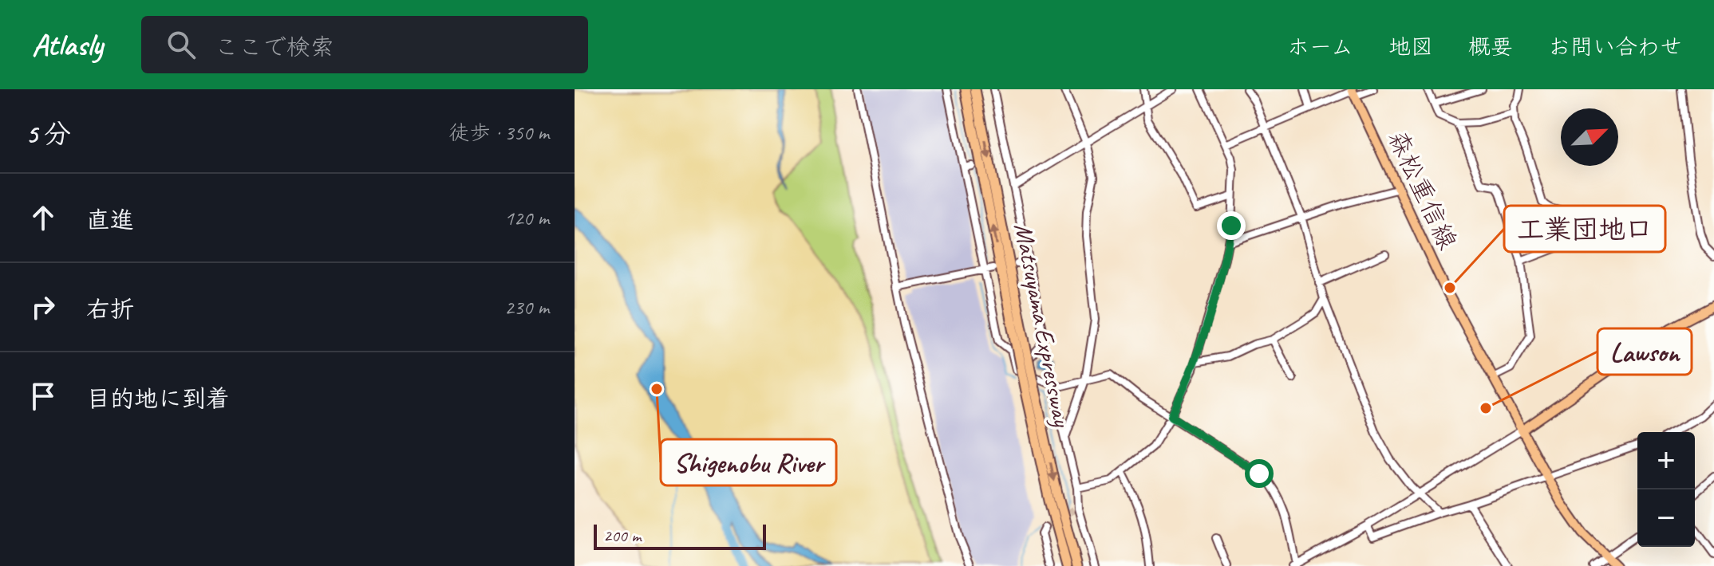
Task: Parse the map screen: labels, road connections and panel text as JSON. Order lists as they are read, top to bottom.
{
  "streets": {
    "highway": ["Matsuyama Expressway"],
    "main road": ["森松重信線"]
  },
  "places": ["工業団地口", "Shigenobu River", "Lawson"],
  "scale_bar": "200 m",
  "north": "top right",
  "page": {
    "header": "Atlasly",
    "search": "ここで検索",
    "nav": [
      "ホーム",
      "地図",
      "概要",
      "お問い合わせ"
    ],
    "heading": ["5 分", "徒歩 · 350 m"],
    "list": [
      ["直進", "120 m"],
      ["右折", "230 m"],
      "目的地に到着"
    ],
    "map_buttons": ["+", "−"],
    "scale": "200 m"
  }
}
